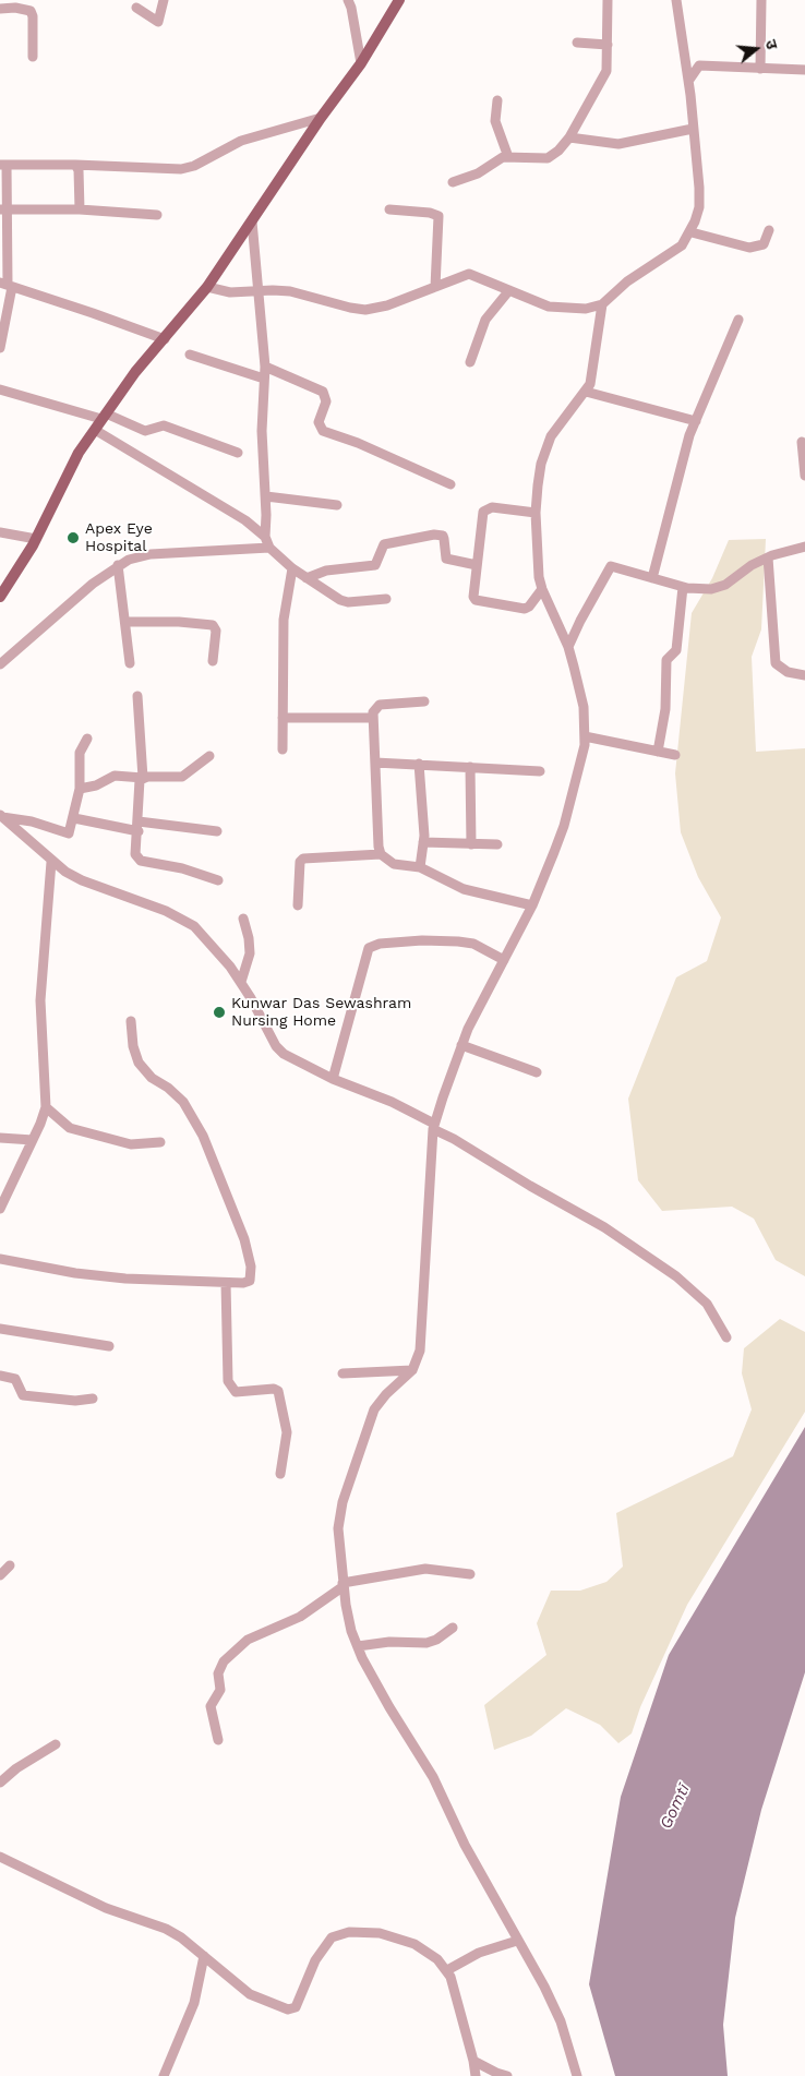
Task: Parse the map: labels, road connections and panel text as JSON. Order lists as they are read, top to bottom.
{
  "water": ["Gomtī"],
  "places": ["Apex Eye Hospital", "Kunwar Das Sewashram Nursing Home"],
  "north": "right"
}
